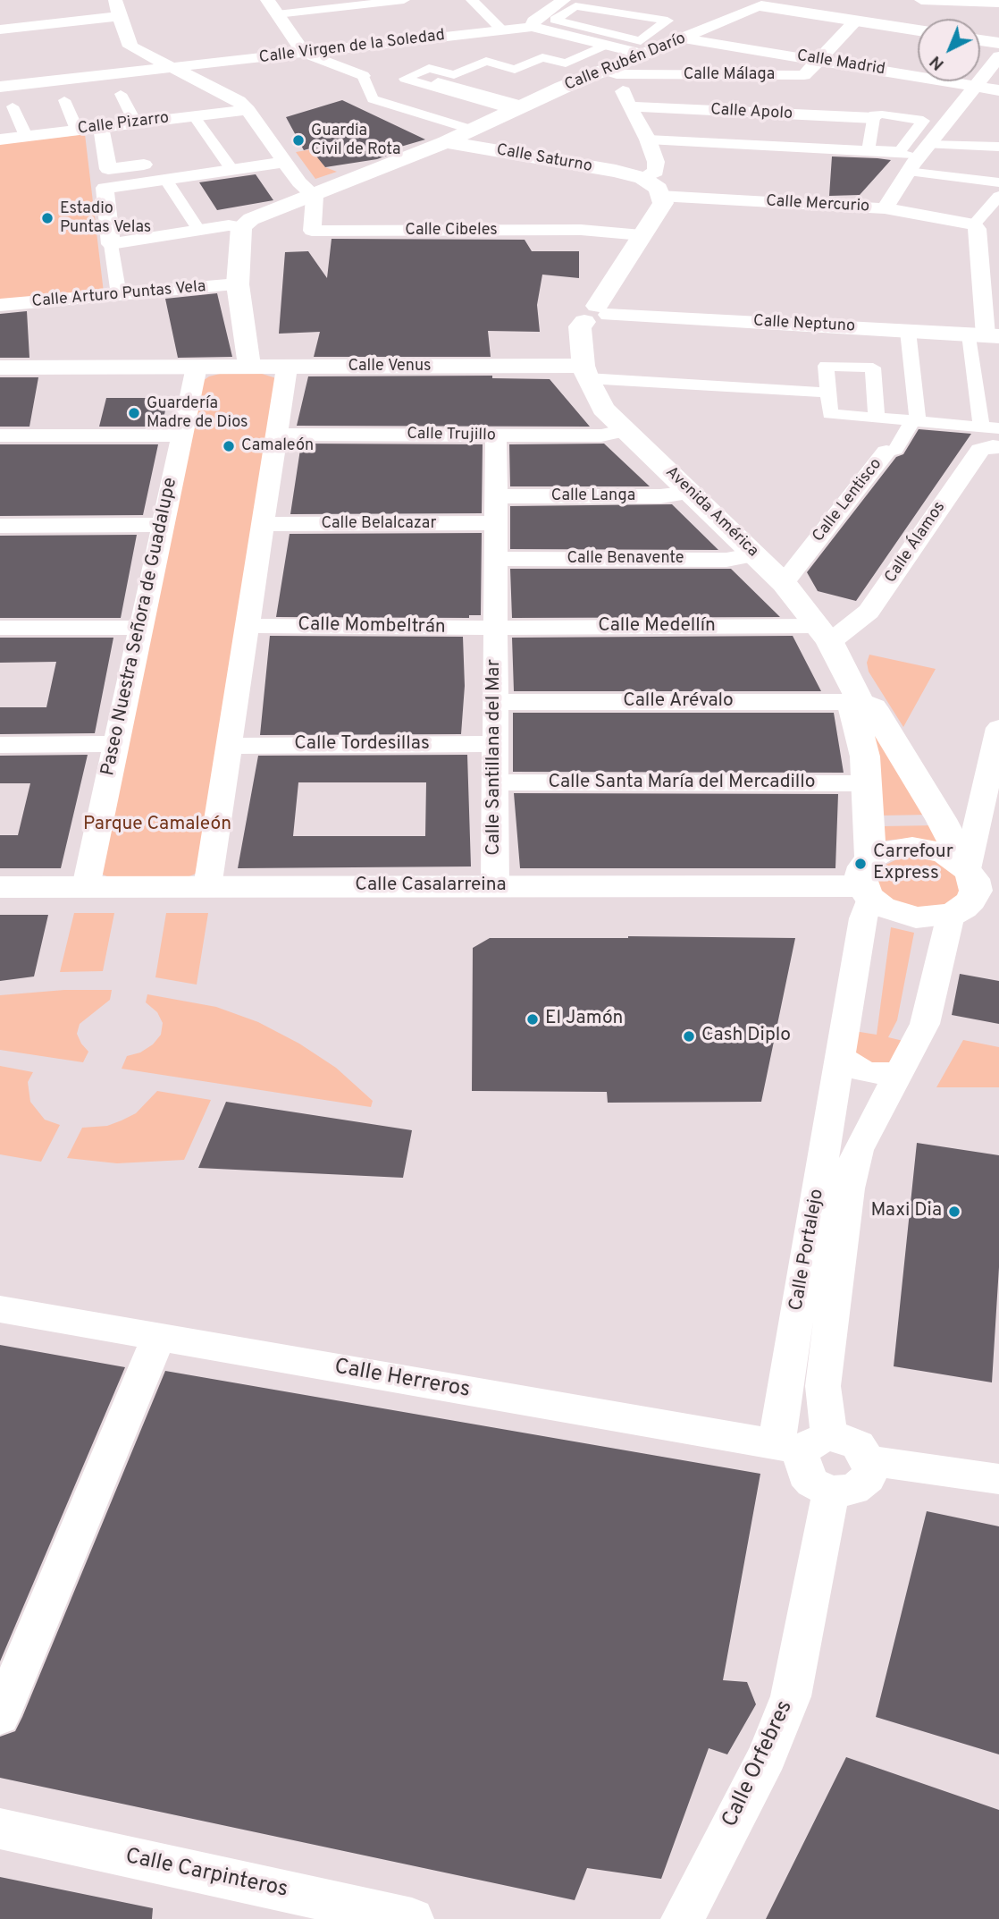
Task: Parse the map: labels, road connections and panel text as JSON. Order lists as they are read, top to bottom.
{
  "streets": {
    "street": [
      "Calle Virgen de la Soledad",
      "Calle Rubén Darío",
      "Calle Madrid",
      "Calle Málaga",
      "Calle Apolo",
      "Calle Pizarro",
      "Calle Saturno",
      "Calle Mercurio",
      "Calle Cibeles",
      "Calle Arturo Puntas Vela",
      "Calle Neptuno",
      "Calle Venus",
      "Calle Trujillo",
      "Calle Langa",
      "Calle Lentisco",
      "Avenida América",
      "Calle Belalcazar",
      "Calle Álamos",
      "Calle Benavente",
      "Paseo Nuestra Señora de Guadalupe",
      "Calle Mombeltrán",
      "Calle Medellín",
      "Calle Arévalo",
      "Calle Tordesillas",
      "Calle Santillana del Mar",
      "Calle Santa María del Mercadillo",
      "Calle Casalarreina",
      "Calle Portalejo",
      "Calle Herreros",
      "Calle Orfebres",
      "Calle Carpinteros"
    ]
  },
  "crossings": [
    ["Calle Virgen de la Soledad", "Calle Rubén Darío"],
    ["Calle Rubén Darío", "Calle Madrid"],
    ["Calle Rubén Darío", "Calle Málaga"],
    ["Calle Rubén Darío", "Calle Saturno"],
    ["Calle Rubén Darío", "Calle Cibeles"],
    ["Calle Madrid", "Calle Málaga"],
    ["Calle Mercurio", "Avenida América"],
    ["Calle Cibeles", "Avenida América"],
    ["Calle Neptuno", "Avenida América"],
    ["Calle Venus", "Avenida América"],
    ["Calle Venus", "Paseo Nuestra Señora de Guadalupe"],
    ["Calle Trujillo", "Avenida América"],
    ["Calle Trujillo", "Calle Santillana del Mar"],
    ["Calle Langa", "Avenida América"],
    ["Calle Langa", "Calle Santillana del Mar"],
    ["Calle Lentisco", "Avenida América"],
    ["Avenida América", "Calle Álamos"],
    ["Avenida América", "Calle Benavente"],
    ["Avenida América", "Calle Medellín"],
    ["Avenida América", "Calle Arévalo"],
    ["Avenida América", "Calle Casalarreina"],
    ["Avenida América", "Calle Portalejo"],
    ["Calle Belalcazar", "Calle Santillana del Mar"],
    ["Calle Álamos", "Calle Medellín"],
    ["Calle Benavente", "Calle Santillana del Mar"],
    ["Paseo Nuestra Señora de Guadalupe", "Calle Casalarreina"],
    ["Calle Mombeltrán", "Calle Medellín"],
    ["Calle Mombeltrán", "Calle Santillana del Mar"],
    ["Calle Medellín", "Calle Santillana del Mar"],
    ["Calle Arévalo", "Calle Santillana del Mar"],
    ["Calle Tordesillas", "Calle Santillana del Mar"],
    ["Calle Santillana del Mar", "Calle Santa María del Mercadillo"],
    ["Calle Santillana del Mar", "Calle Casalarreina"],
    ["Calle Casalarreina", "Calle Portalejo"],
    ["Calle Portalejo", "Calle Herreros"],
    ["Calle Portalejo", "Calle Orfebres"],
    ["Calle Herreros", "Calle Orfebres"]
  ],
  "parks": ["Parque Camaleón"],
  "places": [
    "Guardia Civil de Rota",
    "Estadio Puntas Velas",
    "Guardería Madre de Dios",
    "Camaleón",
    "Carrefour Express",
    "El Jamón",
    "Cash Diplo",
    "Maxi Dia"
  ],
  "north": "bottom left"
}
